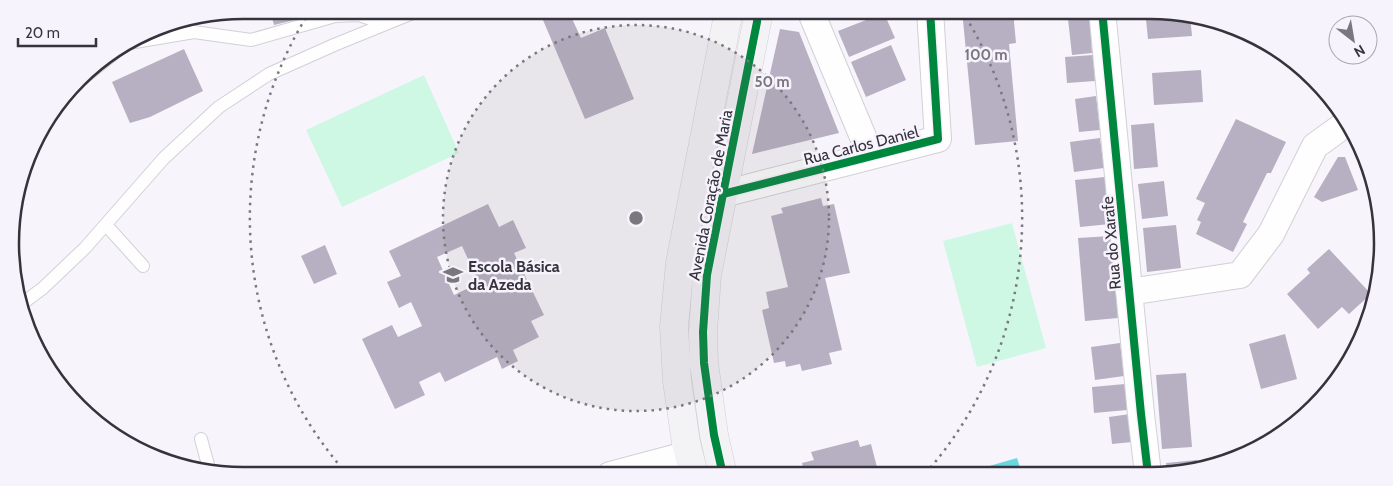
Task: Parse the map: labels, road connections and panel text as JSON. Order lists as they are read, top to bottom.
{
  "streets": {
    "street": ["Rua Carlos Daniel", "Avenida Coração de Maria", "Rua do Xarafe"]
  },
  "crossings": [
    ["Rua Carlos Daniel", "Avenida Coração de Maria"]
  ],
  "places": {
    "school or university": ["Escola Básica da Azeda"]
  },
  "scale_bar": "20 m",
  "north": "bottom right",
  "rings": ["100 m", "50 m"]
}
